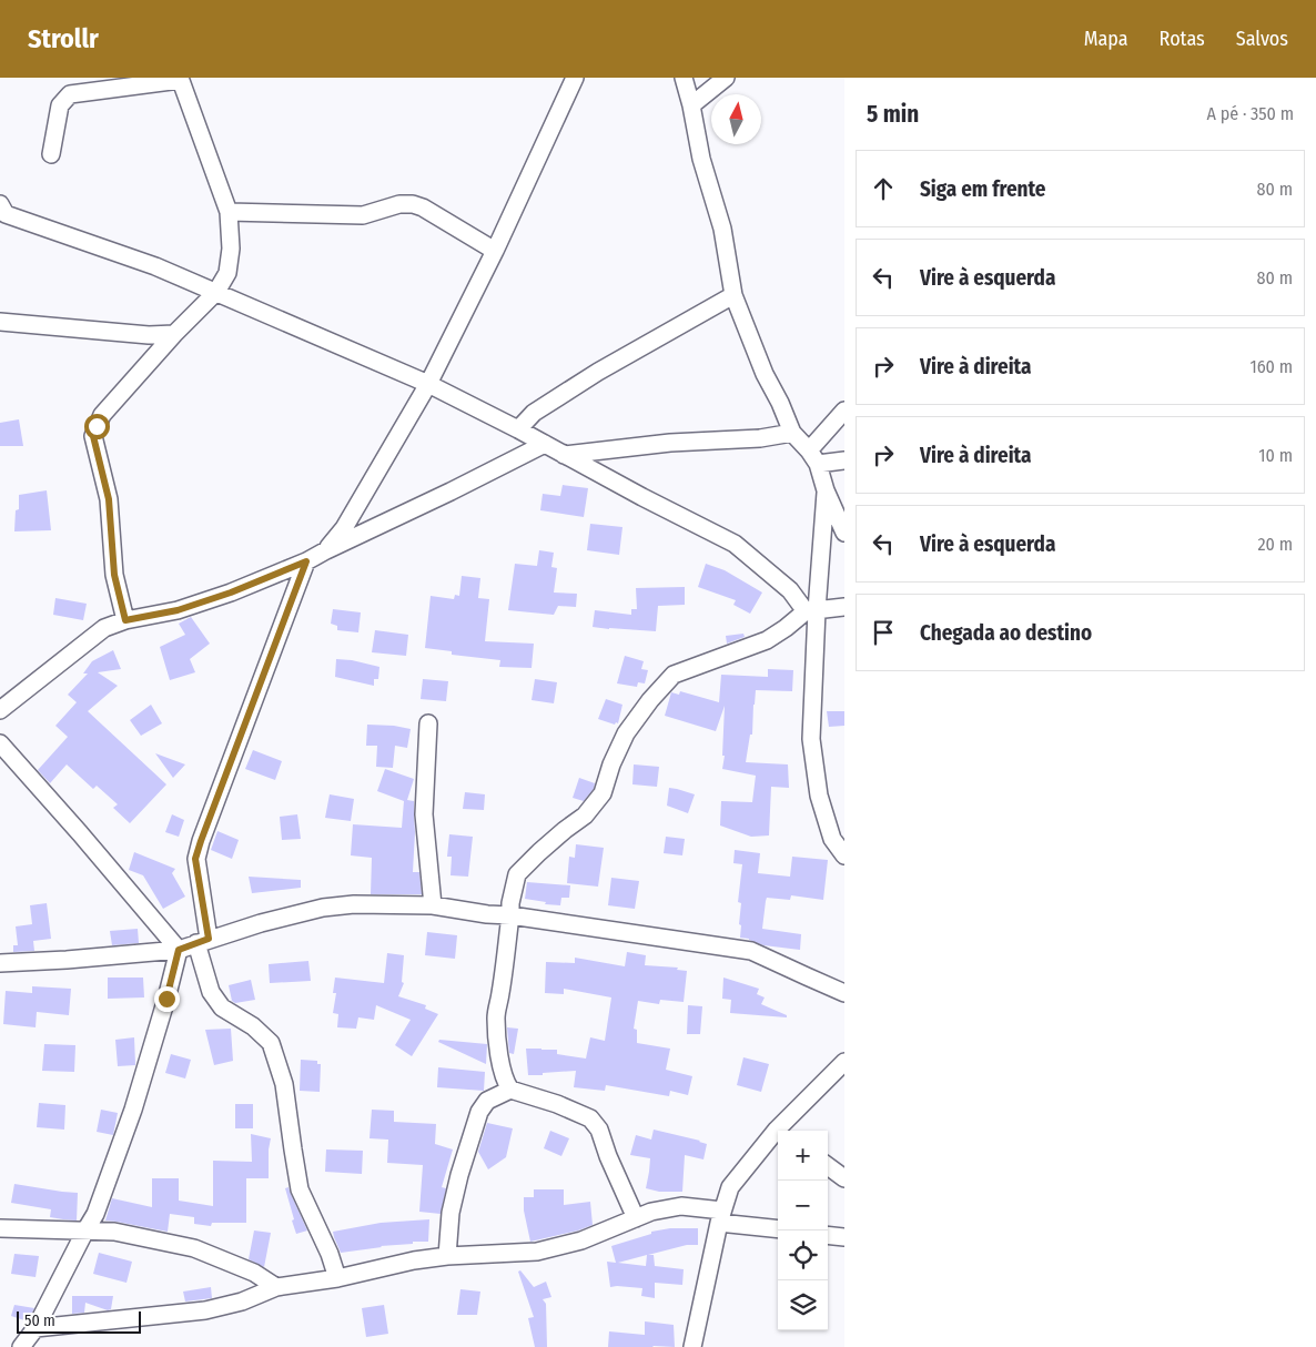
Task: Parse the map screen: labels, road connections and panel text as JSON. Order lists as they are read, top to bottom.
{
  "scale_bar": "50 m",
  "north": "top",
  "page": {
    "header": "Strollr",
    "nav": ["Mapa", "Rotas", "Salvos"],
    "heading": ["5 min", "A pé · 350 m"],
    "list": [
      ["Siga em frente", "80 m"],
      ["Vire à esquerda", "80 m"],
      ["Vire à direita", "160 m"],
      ["Vire à direita", "10 m"],
      ["Vire à esquerda", "20 m"],
      "Chegada ao destino"
    ],
    "map_buttons": ["+", "−"],
    "scale": "50 m"
  }
}
